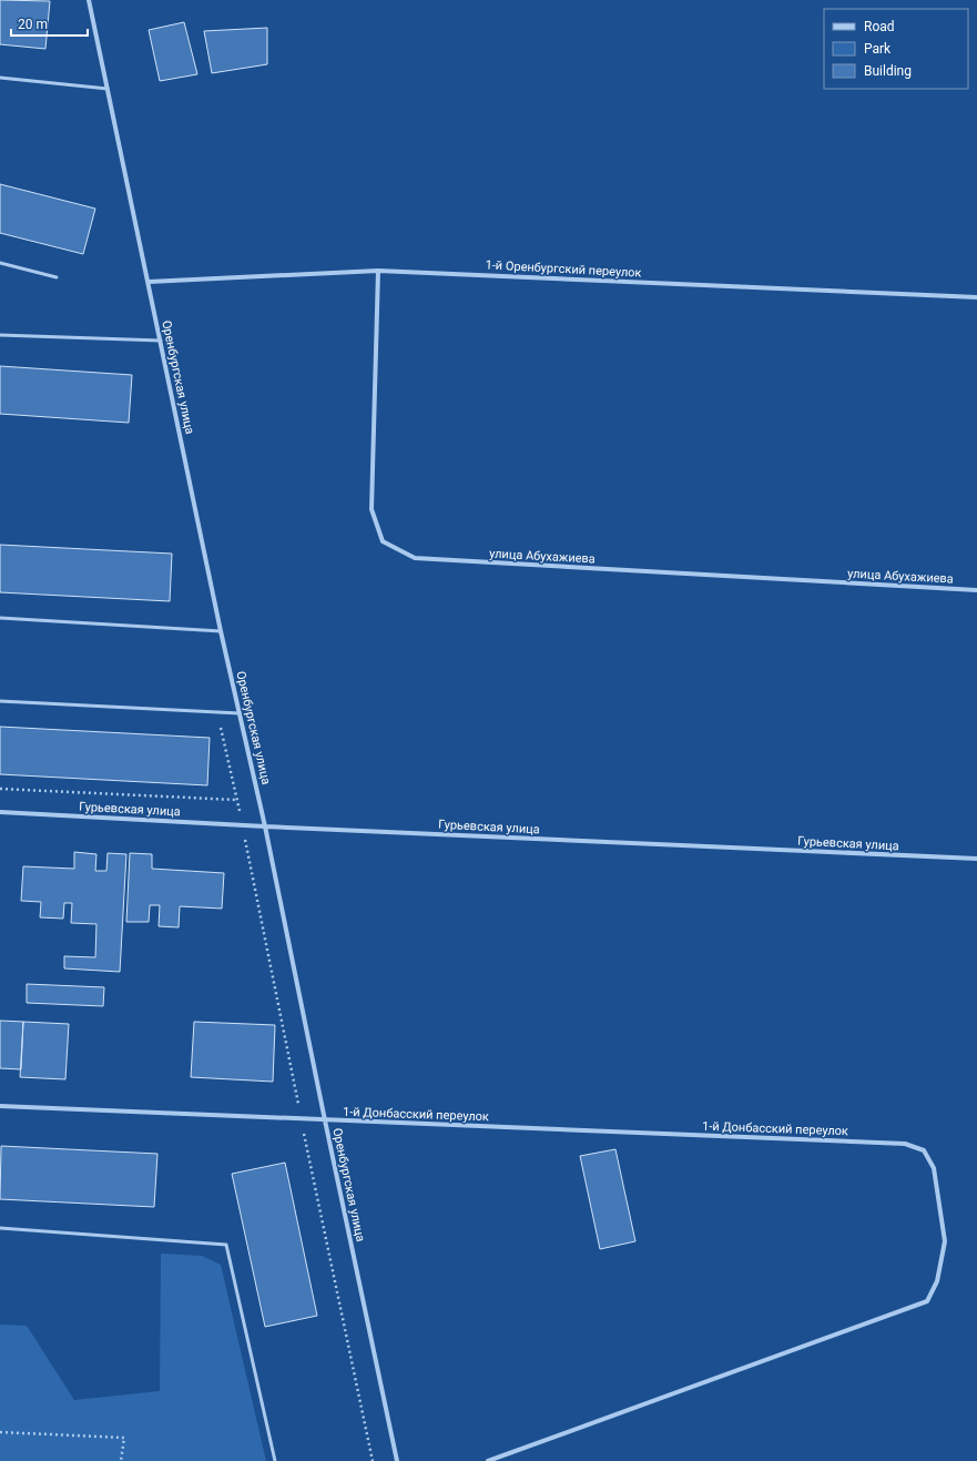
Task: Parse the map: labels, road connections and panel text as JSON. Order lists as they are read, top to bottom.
{
  "streets": {
    "street": [
      "1-й Оренбургский переулок",
      "Оренбургская улица",
      "улица Абухажиева",
      "Гурьевская улица",
      "1-й Донбасский переулок"
    ]
  },
  "crossings": [
    ["1-й Оренбургский переулок", "Оренбургская улица"],
    ["1-й Оренбургский переулок", "улица Абухажиева"],
    ["Оренбургская улица", "Гурьевская улица"],
    ["Оренбургская улица", "1-й Донбасский переулок"]
  ],
  "legend": ["Road", "Park", "Building"],
  "scale_bar": "20 m"
}
